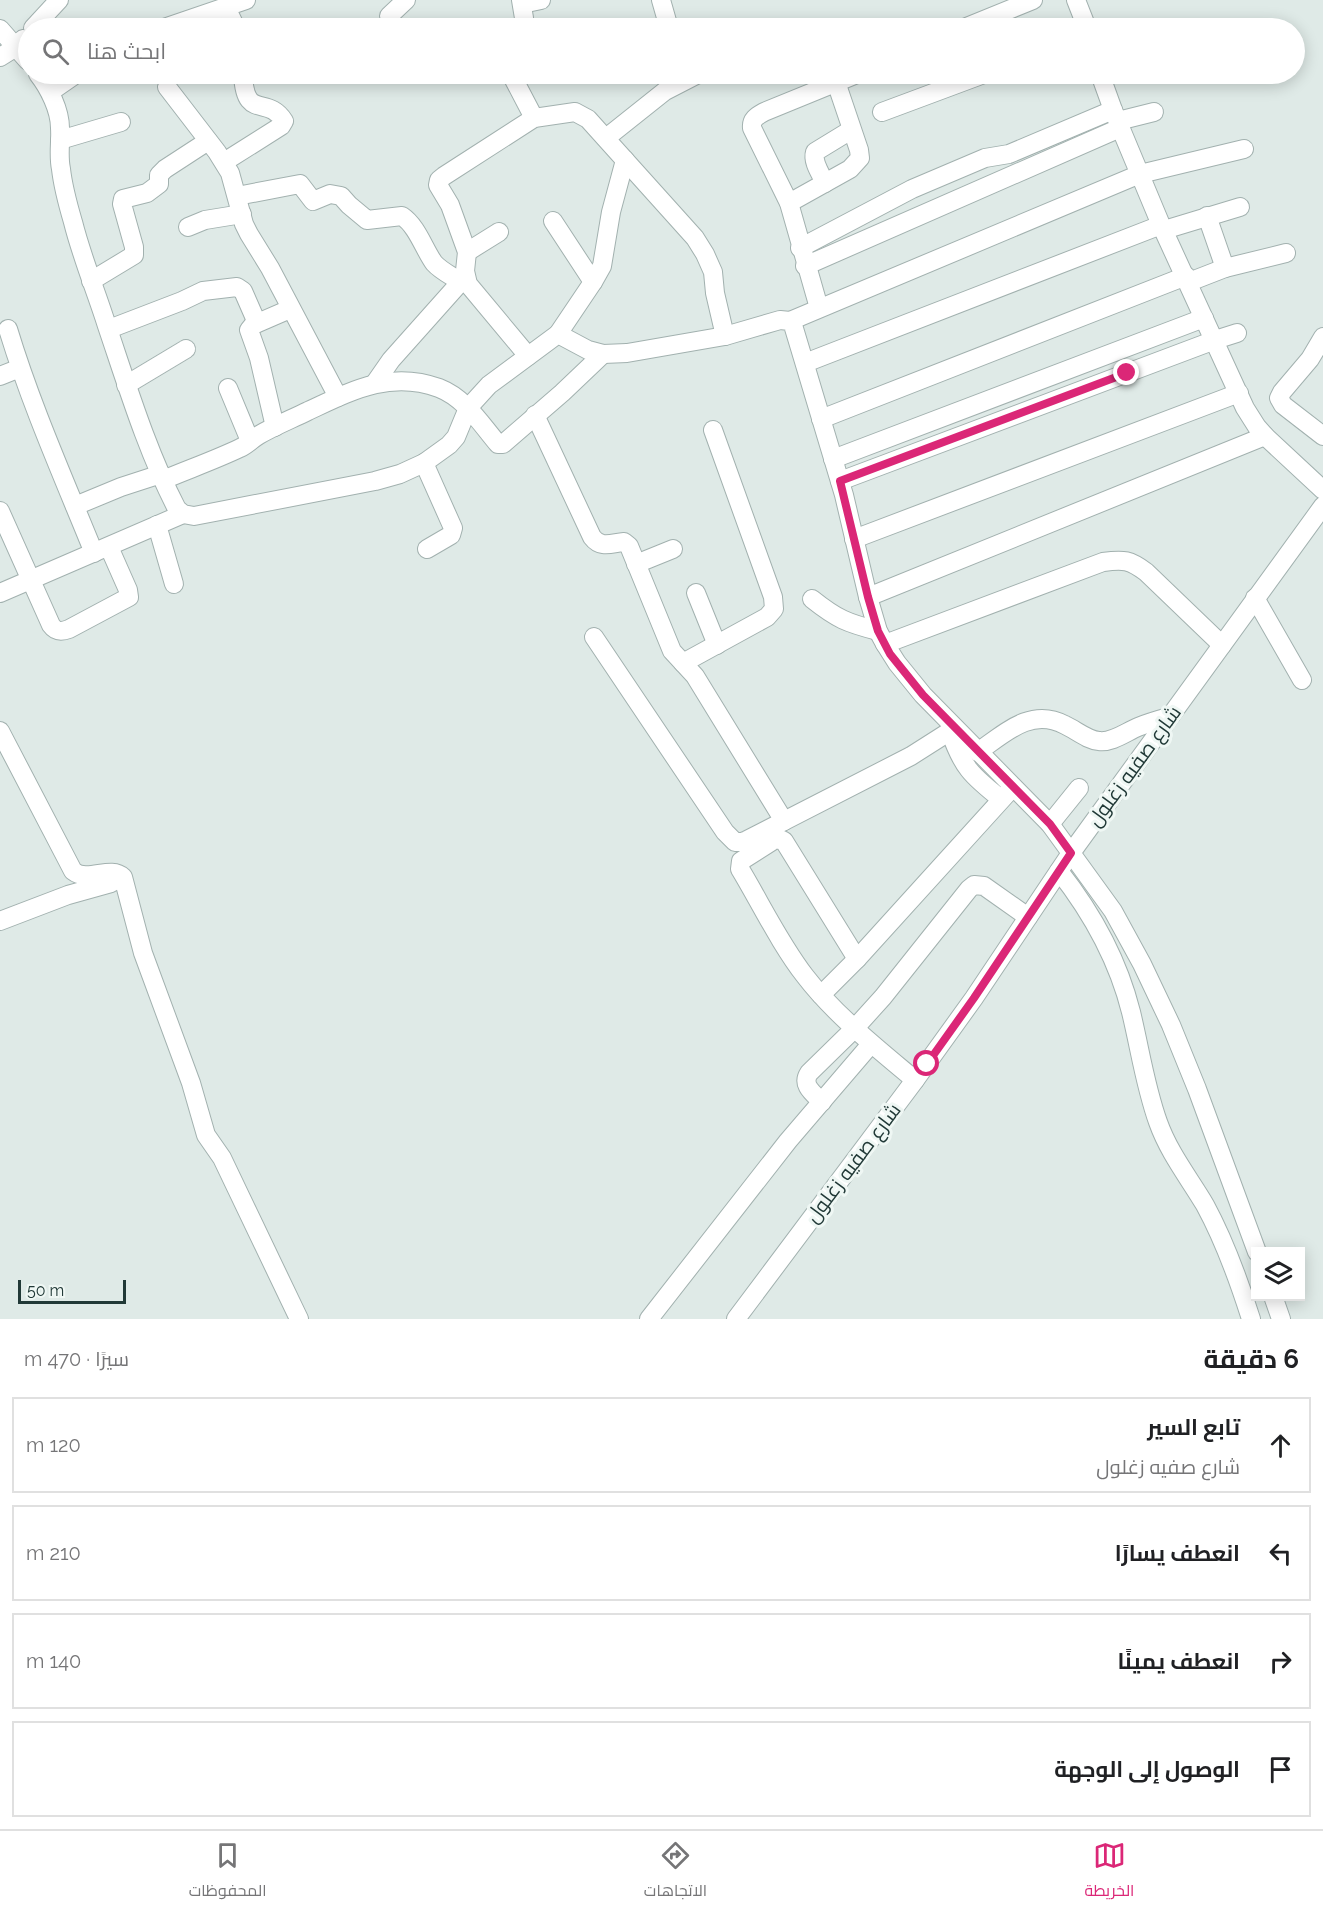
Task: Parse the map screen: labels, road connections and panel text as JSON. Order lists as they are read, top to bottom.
{
  "streets": {
    "street": ["شارع صفيه زغلول"]
  },
  "scale_bar": "50 m",
  "page": {
    "search": "ابحث هنا",
    "scale": "50 m",
    "heading": ["6 دقيقة", "سيرًا · 470 m"],
    "list": [
      ["تابع السير", "شارع صفيه زغلول", "120 m"],
      ["انعطف يسارًا", "210 m"],
      ["انعطف يمينًا", "140 m"],
      "الوصول إلى الوجهة"
    ],
    "nav": ["الخريطة", "الاتجاهات", "المحفوظات"]
  }
}
